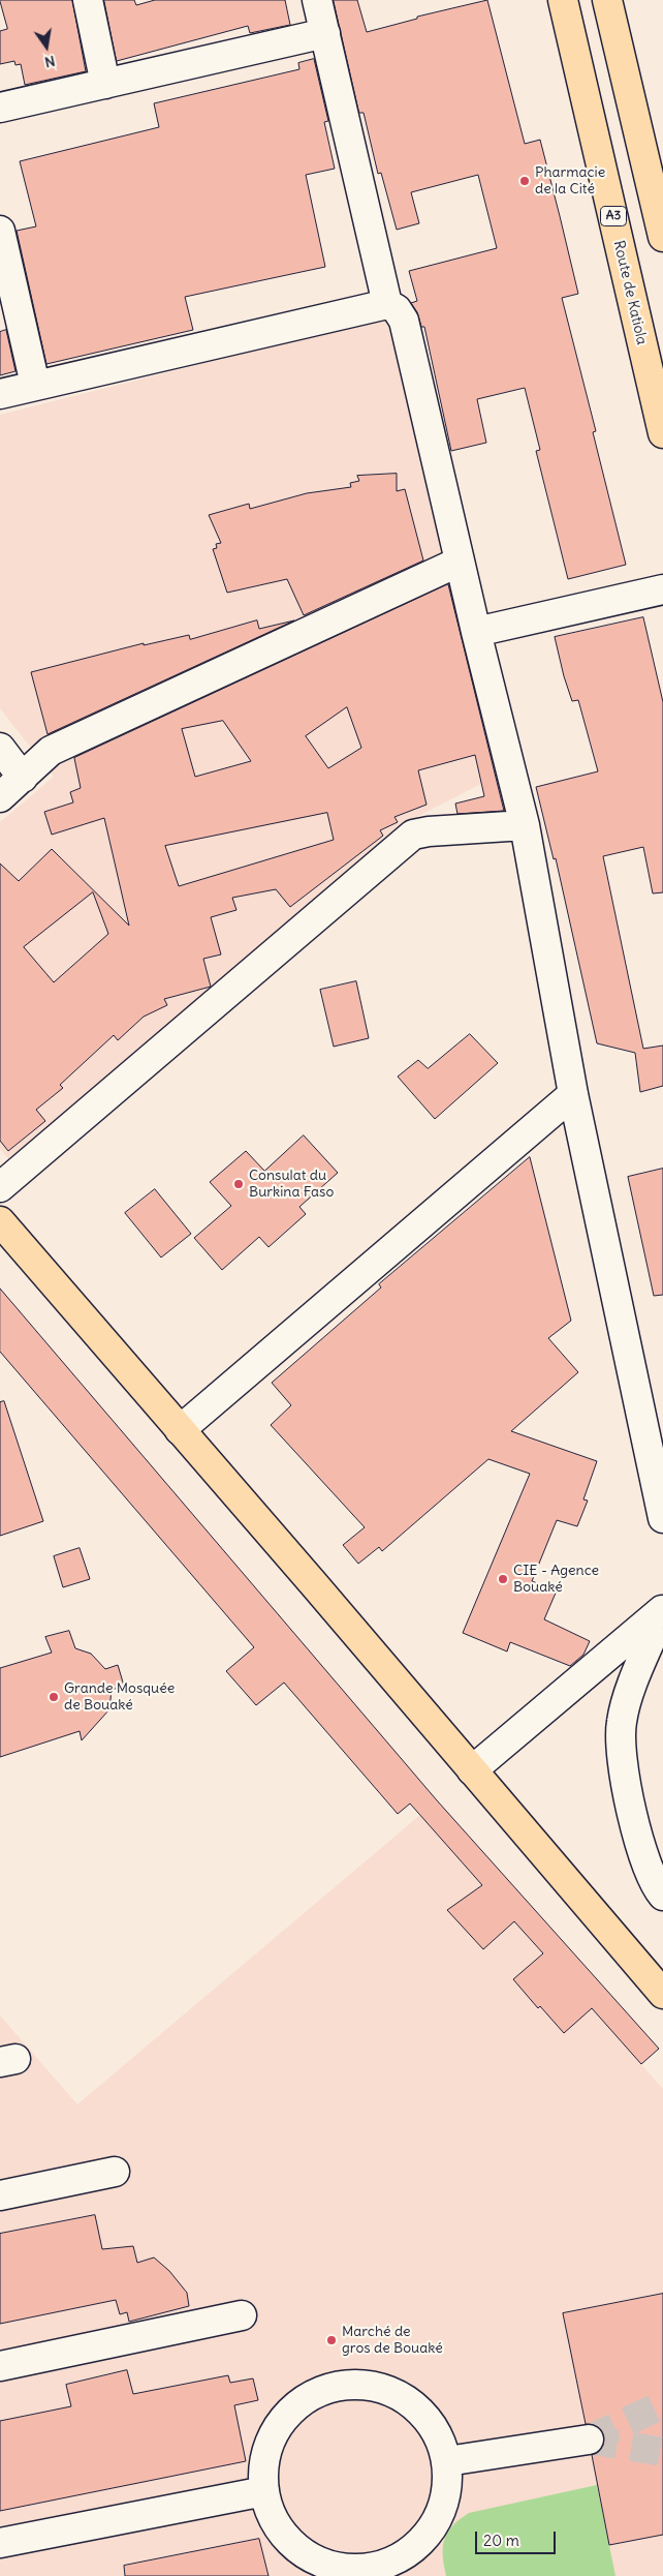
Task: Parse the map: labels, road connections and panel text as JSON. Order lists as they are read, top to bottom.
{
  "streets": {
    "main road": ["A3", "Route de Katiola"]
  },
  "places": [
    "Pharmacie de la Cité",
    "Consulat du Burkina Faso",
    "CIE - Agence Bouaké",
    "Grande Mosquée de Bouaké",
    "Marché de gros de Bouaké"
  ],
  "scale_bar": "20 m",
  "north": "bottom"
}
